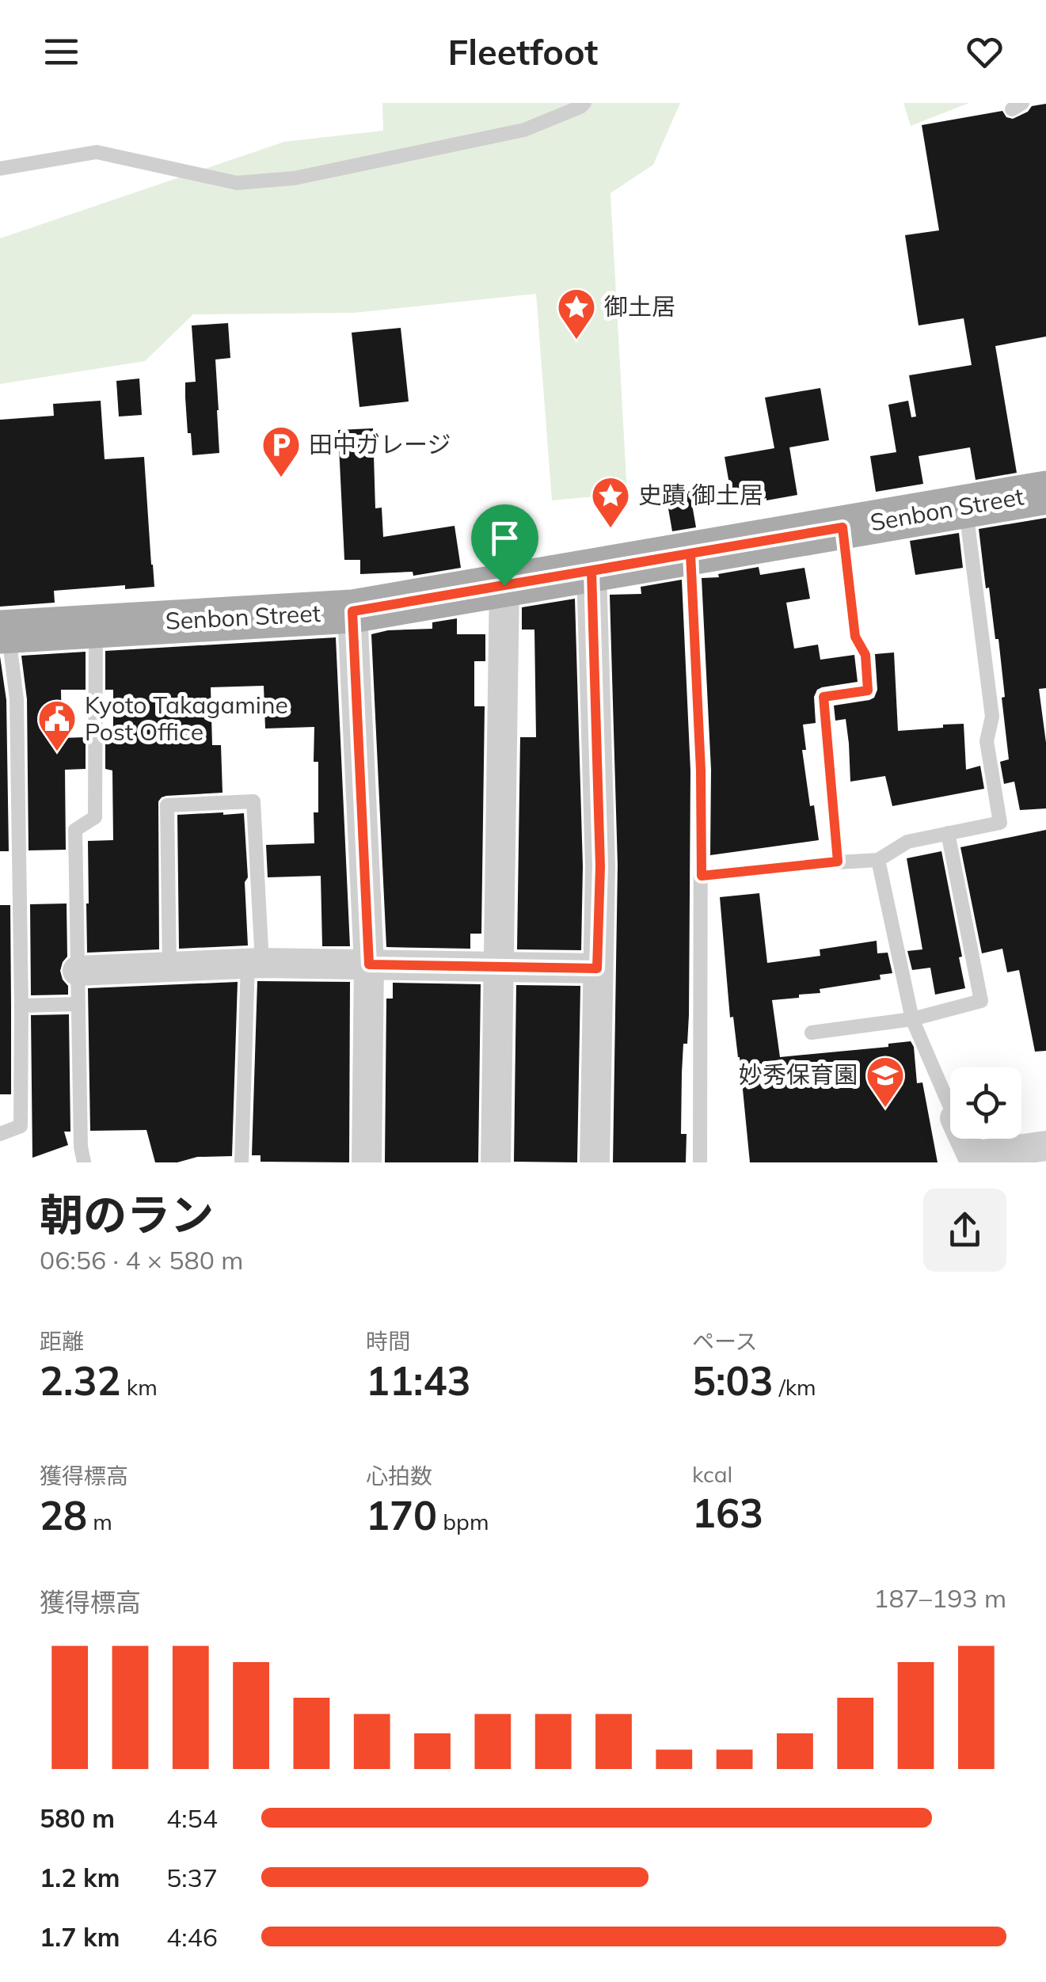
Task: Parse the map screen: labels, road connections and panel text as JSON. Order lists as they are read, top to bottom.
{
  "streets": {
    "main road": ["Senbon Street"]
  },
  "places": {
    "place": ["御土居", "史蹟 御土居"],
    "parking": ["田中ガレージ"],
    "public building": ["Kyoto Takagamine Post Office"],
    "school or university": ["妙秀保育園"]
  },
  "page": {
    "header": "Fleetfoot",
    "heading": ["朝のラン", "06:56 · 4 × 580 m"],
    "stats": [
      ["距離", "2.32 km"],
      ["時間", "11:43"],
      ["ペース", "5:03 /km"],
      ["獲得標高", "28 m"],
      ["心拍数", "170 bpm"],
      ["kcal", "163"]
    ],
    "chart": ["獲得標高", "187–193 m"],
    "list": [
      {
        "name": "580 m",
        "note": "4:54"
      },
      {
        "name": "1.2 km",
        "note": "5:37"
      },
      {
        "name": "1.7 km",
        "note": "4:46"
      }
    ]
  }
}
